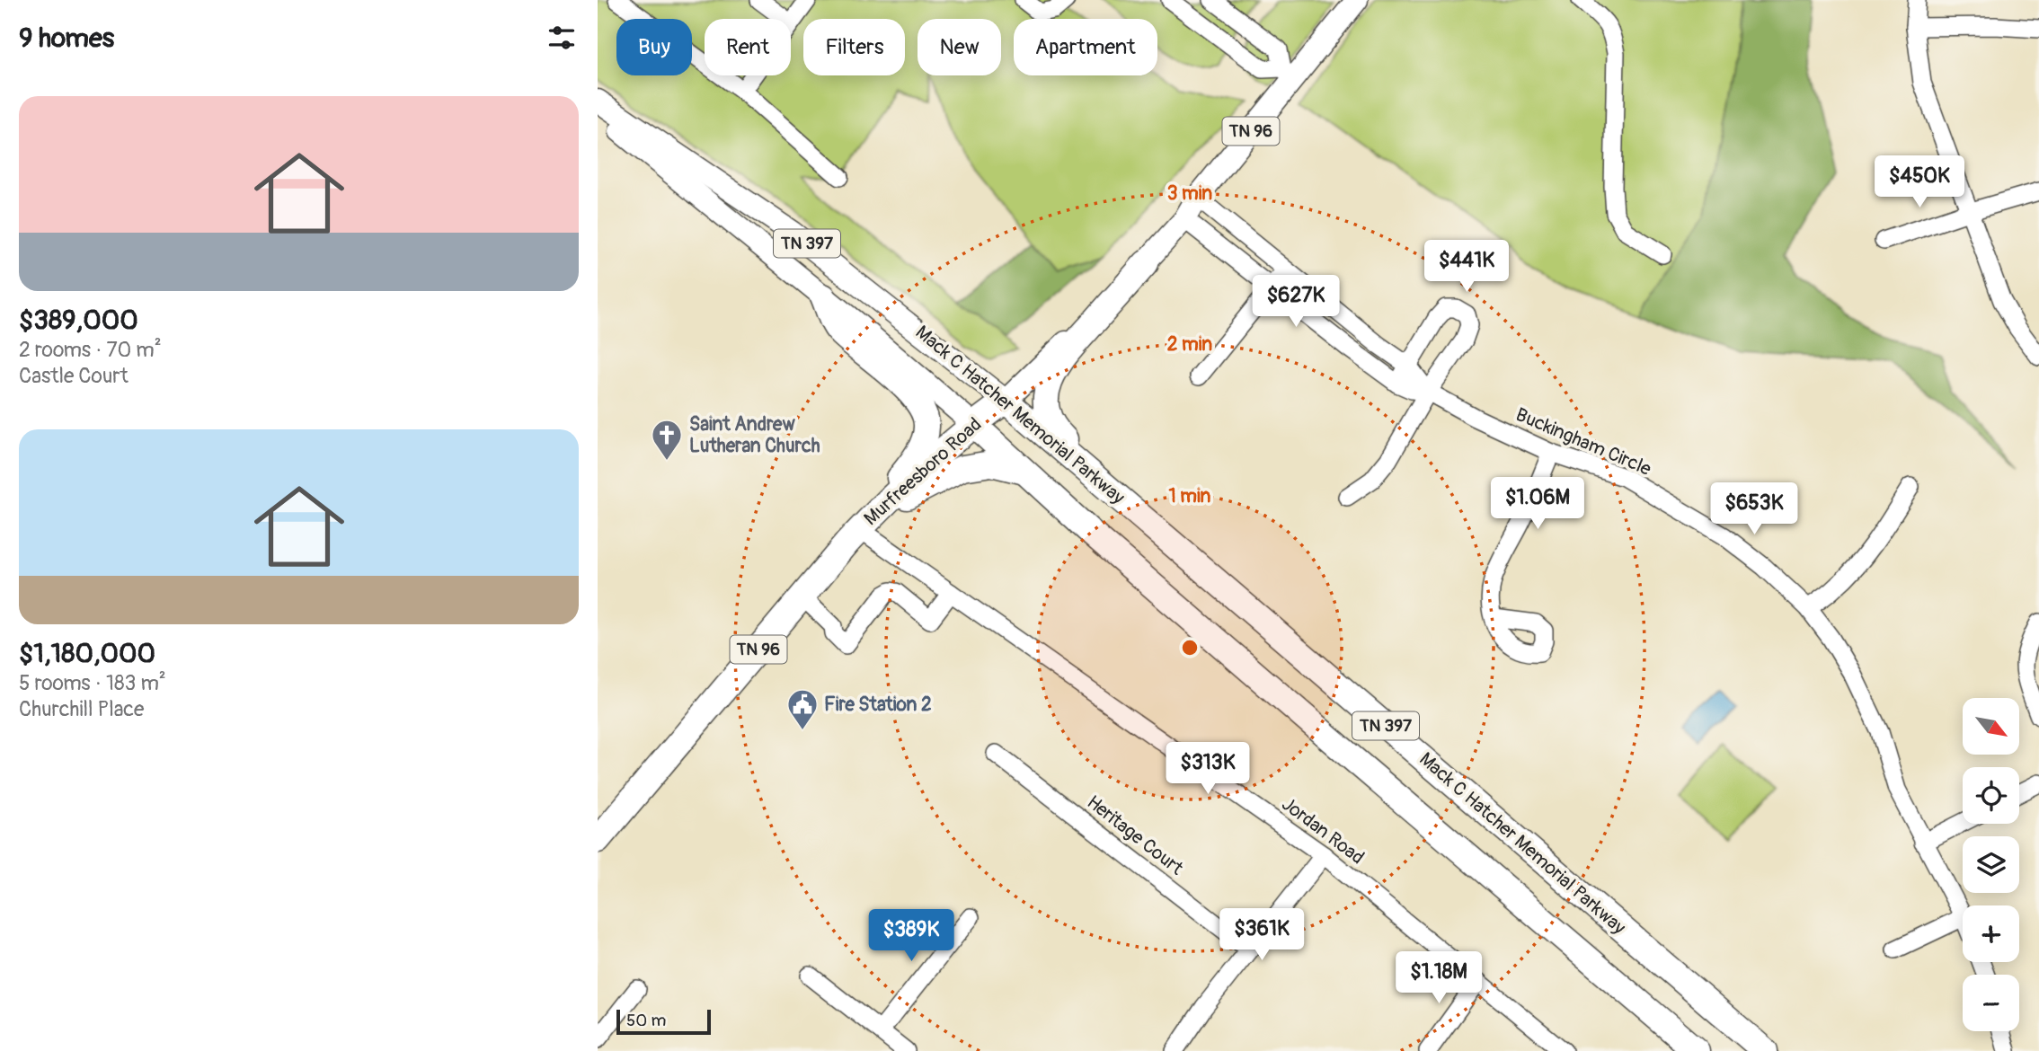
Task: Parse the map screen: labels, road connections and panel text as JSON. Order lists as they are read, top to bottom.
{
  "streets": {
    "highway": [
      "TN 96",
      "TN 397",
      "Mack C Hatcher Memorial Parkway",
      "Murfreesboro Road"
    ],
    "street": ["Buckingham Circle", "Jordan Road", "Heritage Court"]
  },
  "crossings": [
    ["Mack C Hatcher Memorial Parkway", "Murfreesboro Road"],
    ["Buckingham Circle", "Murfreesboro Road"],
    ["Murfreesboro Road", "Jordan Road"]
  ],
  "places": {
    "church": ["Saint Andrew Lutheran Church"],
    "public building": ["Fire Station 2"]
  },
  "scale_bar": "50 m",
  "north": "bottom right",
  "page": {
    "heading": "9 homes",
    "chip": [
      "Buy",
      "Rent",
      "Filters",
      "New",
      "Apartment"
    ],
    "list": [
      {
        "name": "$389,000",
        "note": "2 rooms · 70 m² · Castle Court"
      },
      {
        "name": "$1,180,000",
        "note": "5 rooms · 183 m² · Churchill Place"
      }
    ],
    "price": [
      "$450K",
      "$441K",
      "$627K",
      "$1.06M",
      "$653K",
      "$313K",
      "$361K",
      "$389K",
      "$1.18M"
    ],
    "map_buttons": ["+", "−"],
    "scale": "50 m"
  },
  "rings": ["3 min", "2 min", "1 min"]
}
